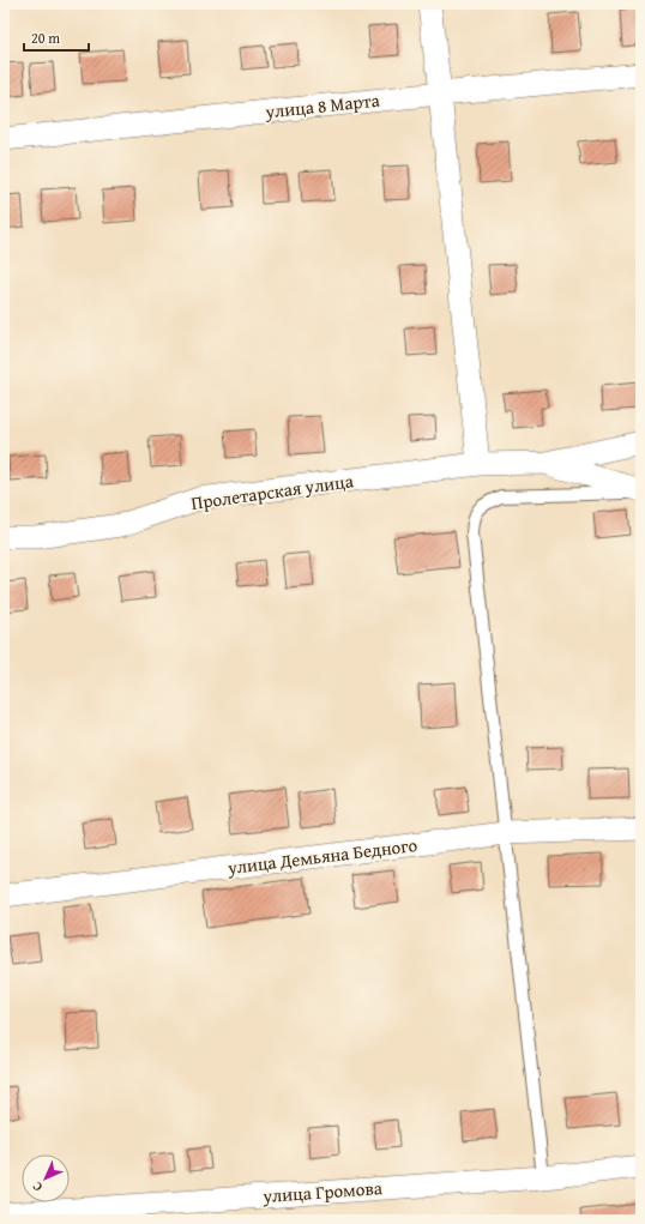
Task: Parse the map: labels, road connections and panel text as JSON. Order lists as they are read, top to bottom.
{
  "streets": {
    "street": [
      "улица 8 Марта",
      "Пролетарская улица",
      "улица Демьяна Бедного",
      "улица Громова"
    ]
  },
  "scale_bar": "20 m",
  "north": "bottom left"
}
